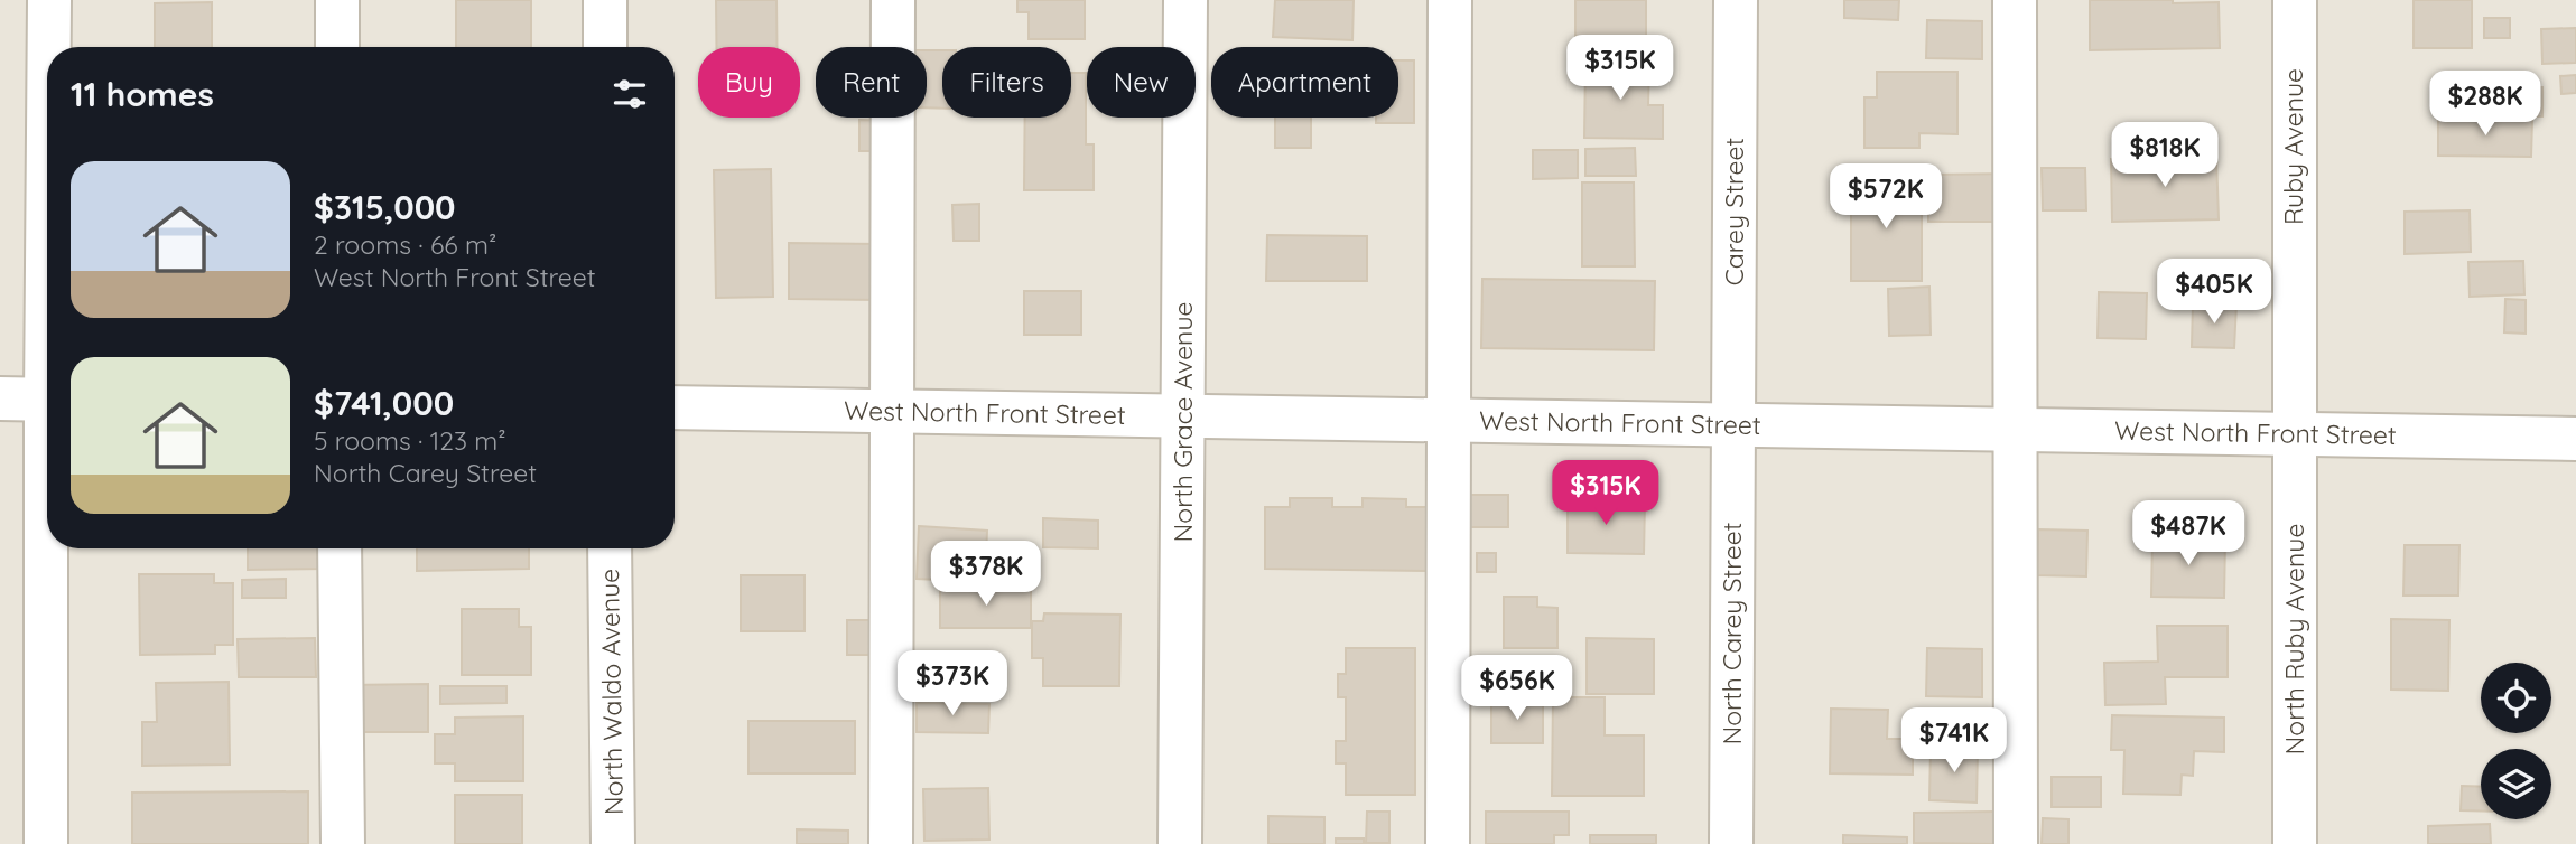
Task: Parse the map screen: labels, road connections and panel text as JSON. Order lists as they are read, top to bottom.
{
  "streets": {
    "street": [
      "Ruby Avenue",
      "Carey Street",
      "West North Front Street",
      "North Grace Avenue",
      "North Carey Street",
      "North Ruby Avenue",
      "North Waldo Avenue"
    ]
  },
  "crossings": [
    ["Ruby Avenue", "West North Front Street"],
    ["Ruby Avenue", "North Ruby Avenue"],
    ["Carey Street", "West North Front Street"],
    ["Carey Street", "North Carey Street"],
    ["West North Front Street", "North Grace Avenue"],
    ["West North Front Street", "North Carey Street"],
    ["West North Front Street", "North Ruby Avenue"]
  ],
  "page": {
    "price": [
      "$315K",
      "$288K",
      "$818K",
      "$572K",
      "$405K",
      "$315K",
      "$487K",
      "$378K",
      "$373K",
      "$656K",
      "$741K"
    ],
    "chip": [
      "Buy",
      "Rent",
      "Filters",
      "New",
      "Apartment"
    ],
    "heading": "11 homes",
    "list": [
      {
        "name": "$315,000",
        "note": "2 rooms · 66 m² · West North Front Street"
      },
      {
        "name": "$741,000",
        "note": "5 rooms · 123 m² · North Carey Street"
      }
    ]
  }
}
